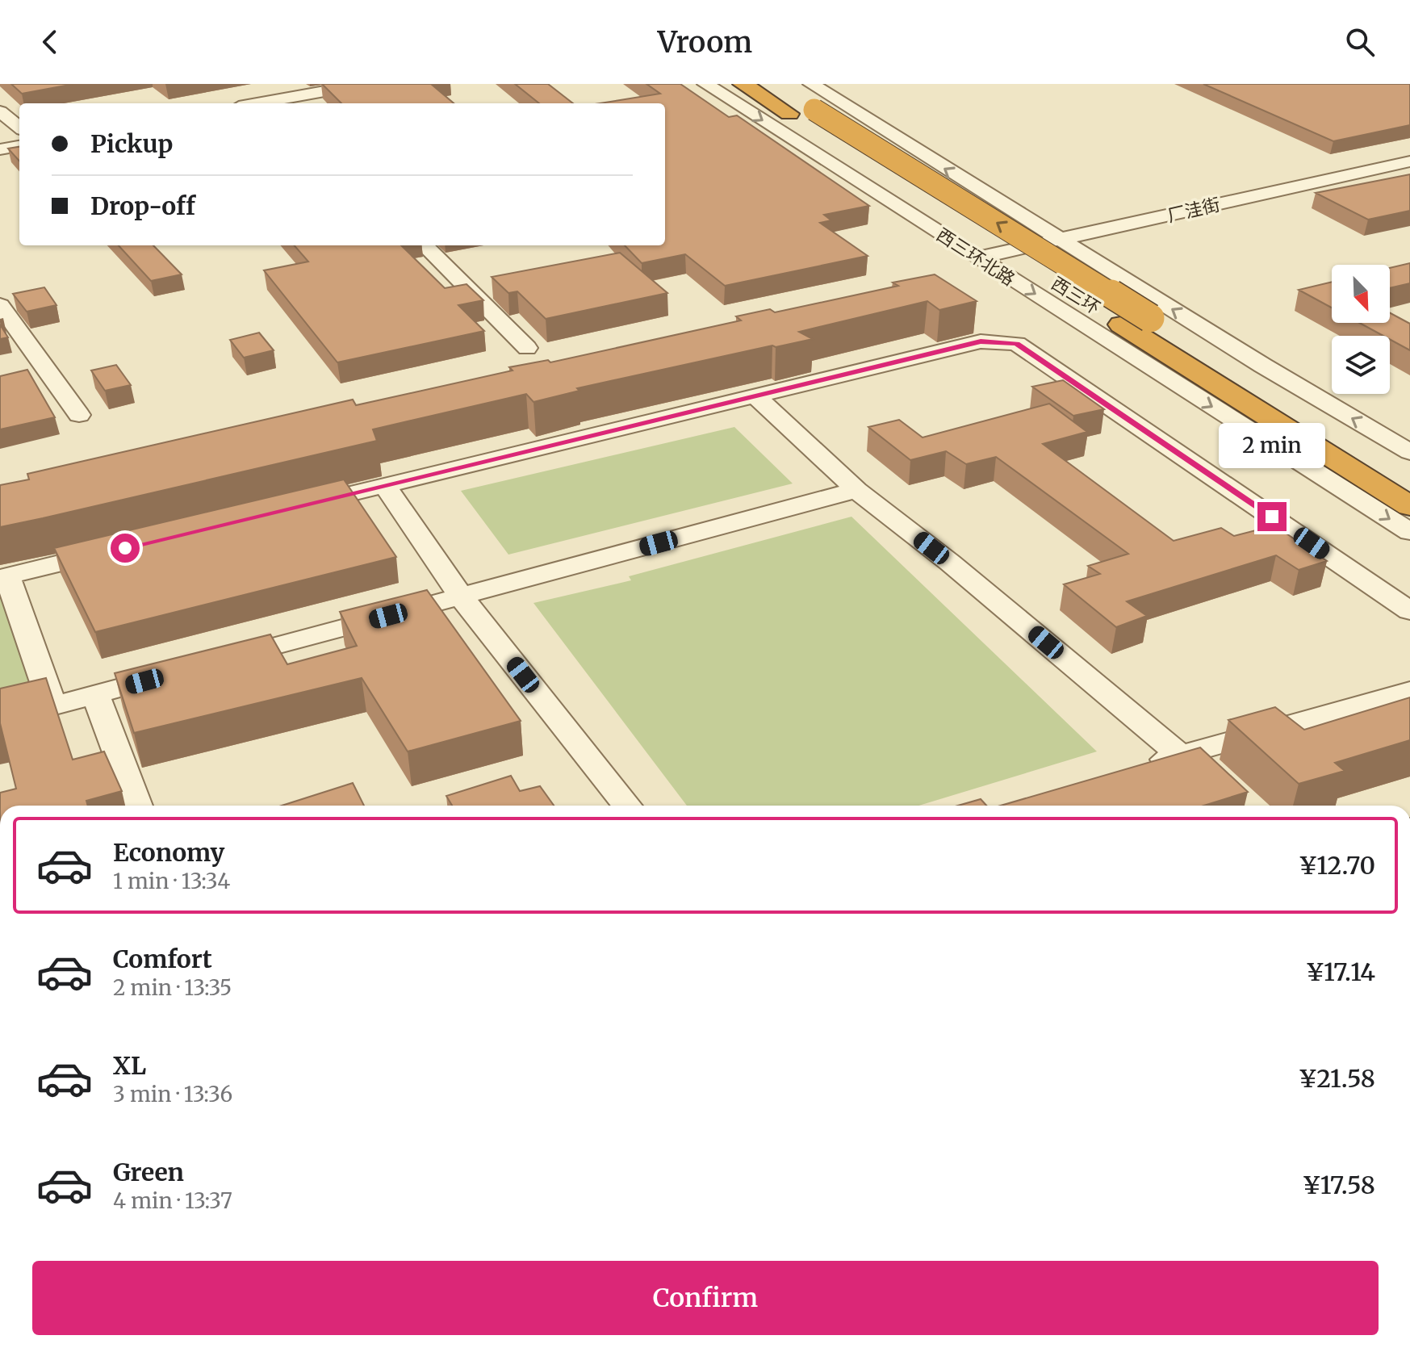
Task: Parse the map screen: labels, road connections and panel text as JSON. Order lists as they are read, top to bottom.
{
  "streets": {
    "highway": ["西三环"],
    "street": ["厂洼街", "西三环北路"]
  },
  "crossings": [
    ["厂洼街", "西三环北路"]
  ],
  "north": "bottom right",
  "page": {
    "header": "Vroom",
    "banner": ["Pickup", "Drop-off"],
    "bubble": "2 min",
    "list": [
      {
        "name": "Economy",
        "note": "1 min · 13:34",
        "value": "¥12.70"
      },
      {
        "name": "Comfort",
        "note": "2 min · 13:35",
        "value": "¥17.14"
      },
      {
        "name": "XL",
        "note": "3 min · 13:36",
        "value": "¥21.58"
      },
      {
        "name": "Green",
        "note": "4 min · 13:37",
        "value": "¥17.58"
      }
    ],
    "buttons": "Confirm"
  }
}
